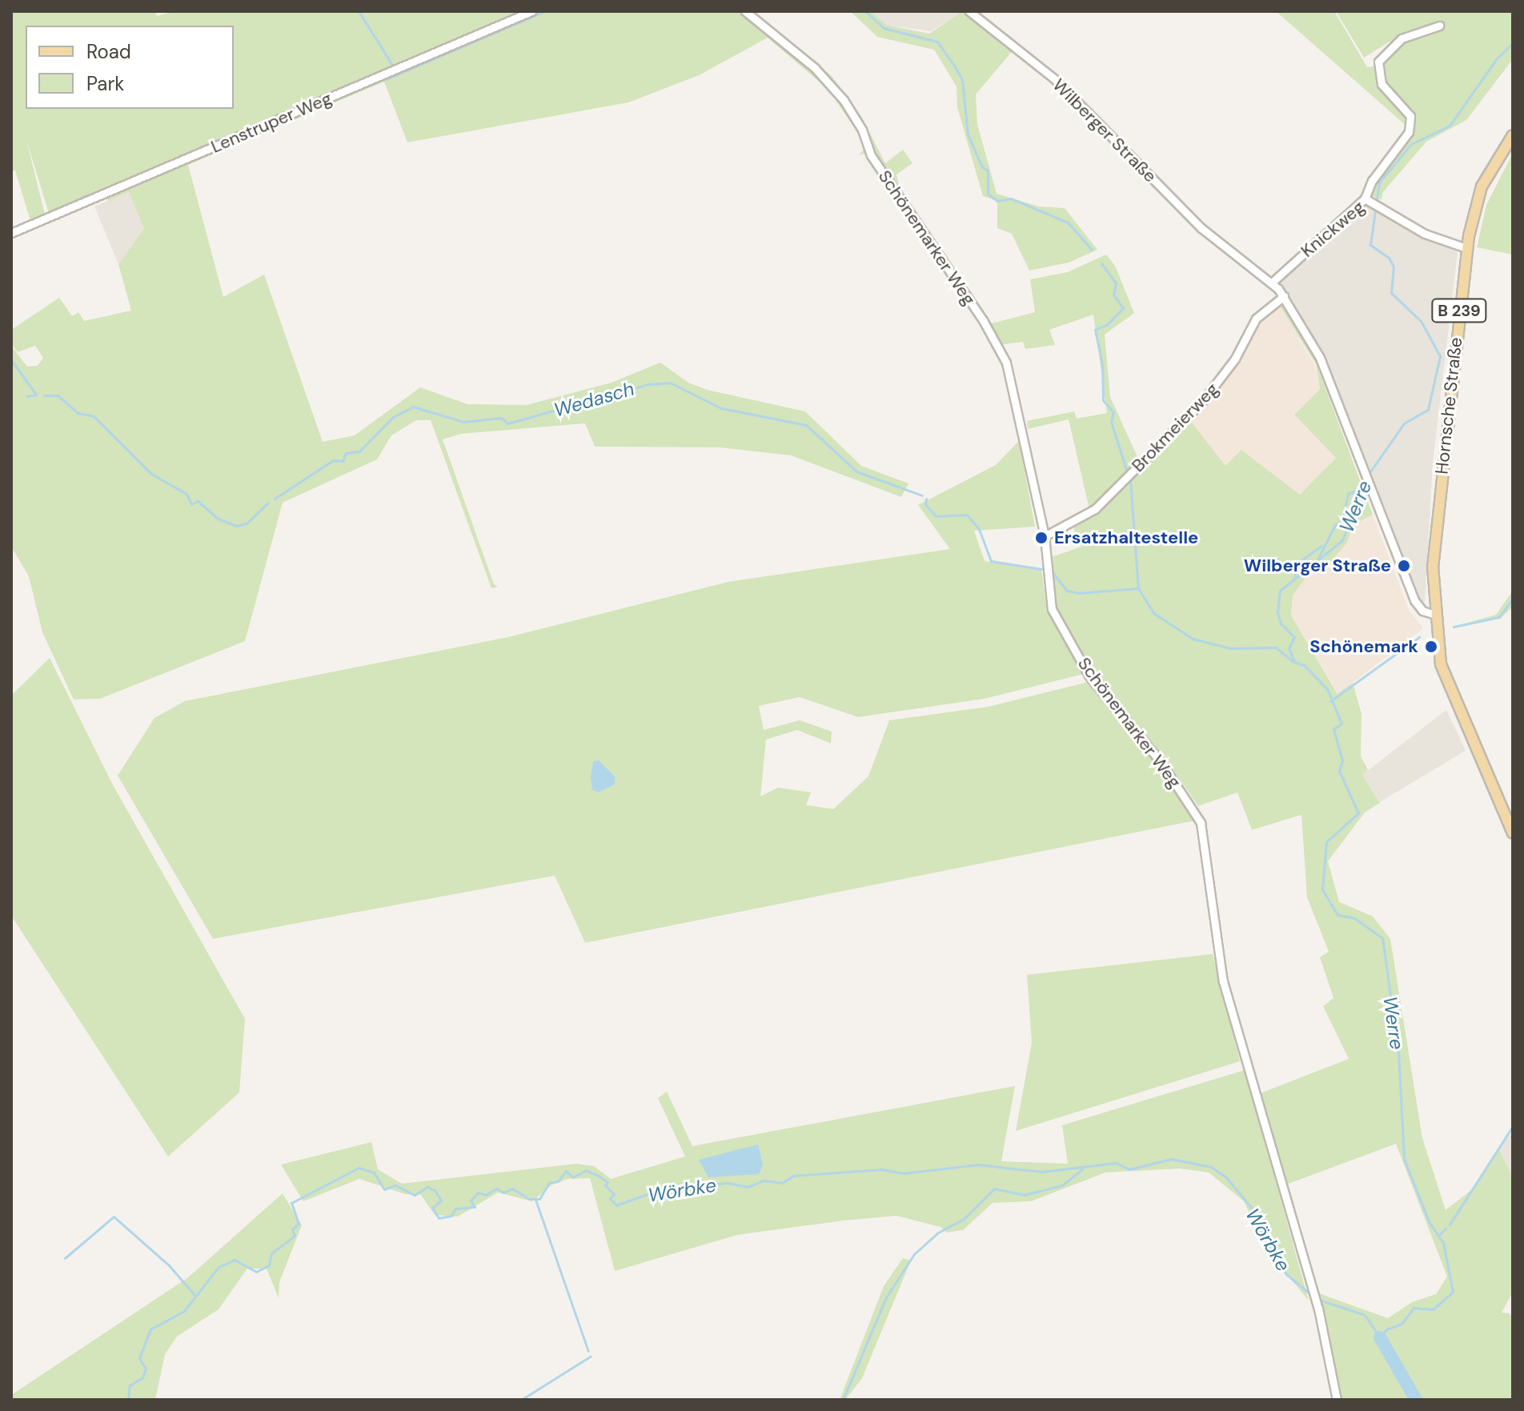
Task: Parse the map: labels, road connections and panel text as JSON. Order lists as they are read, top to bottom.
{
  "streets": {
    "main road": ["B 239", "Hornsche Straße"],
    "street": [
      "Lenstruper Weg",
      "Wilberger Straße",
      "Knickweg",
      "Schönemarker Weg",
      "Brokmeierweg"
    ]
  },
  "crossings": [
    ["Wilberger Straße", "Knickweg"],
    ["Wilberger Straße", "B 239"],
    ["Wilberger Straße", "Hornsche Straße"],
    ["Wilberger Straße", "Brokmeierweg"],
    ["Knickweg", "Hornsche Straße"],
    ["Schönemarker Weg", "Brokmeierweg"],
    ["B 239", "Hornsche Straße"]
  ],
  "water": ["Wedasch", "Werre", "Wörbke"],
  "places": ["Ersatzhaltestelle", "Wilberger Straße", "Schönemark"],
  "legend": ["Road", "Park"]
}
